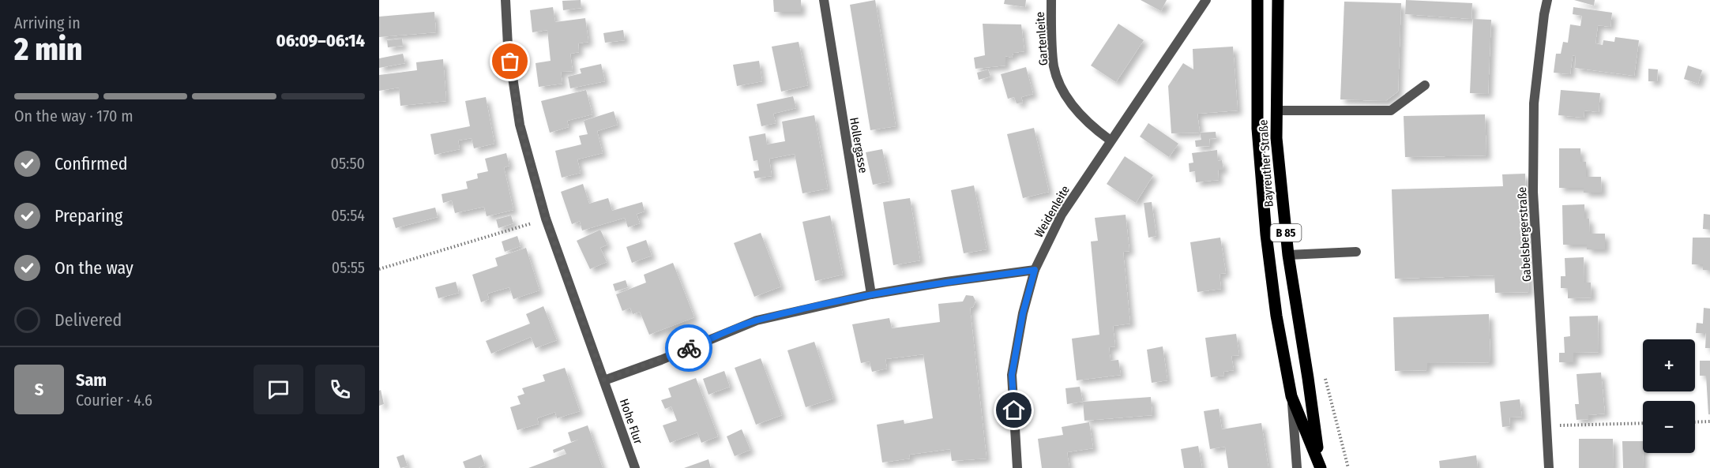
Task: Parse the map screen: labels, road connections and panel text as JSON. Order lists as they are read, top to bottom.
{
  "streets": {
    "main road": ["Bayreuther Straße", "B 85"],
    "street": [
      "Gartenleite",
      "Hollergasse",
      "Weidenleite",
      "Gabelsbergerstraße",
      "Hohe Flur"
    ]
  },
  "crossings": [
    ["Gartenleite", "Weidenleite"]
  ],
  "page": {
    "heading": ["2 min", "Arriving in", "06:09–06:14"],
    "panel": ["Sam", "Courier · 4.6"],
    "bar": "On the way · 170 m",
    "list": [
      ["Confirmed", "05:50"],
      ["Preparing", "05:54"],
      ["On the way", "05:55"],
      "Delivered"
    ],
    "map_buttons": ["+", "−"],
    "round": "S"
  }
}
